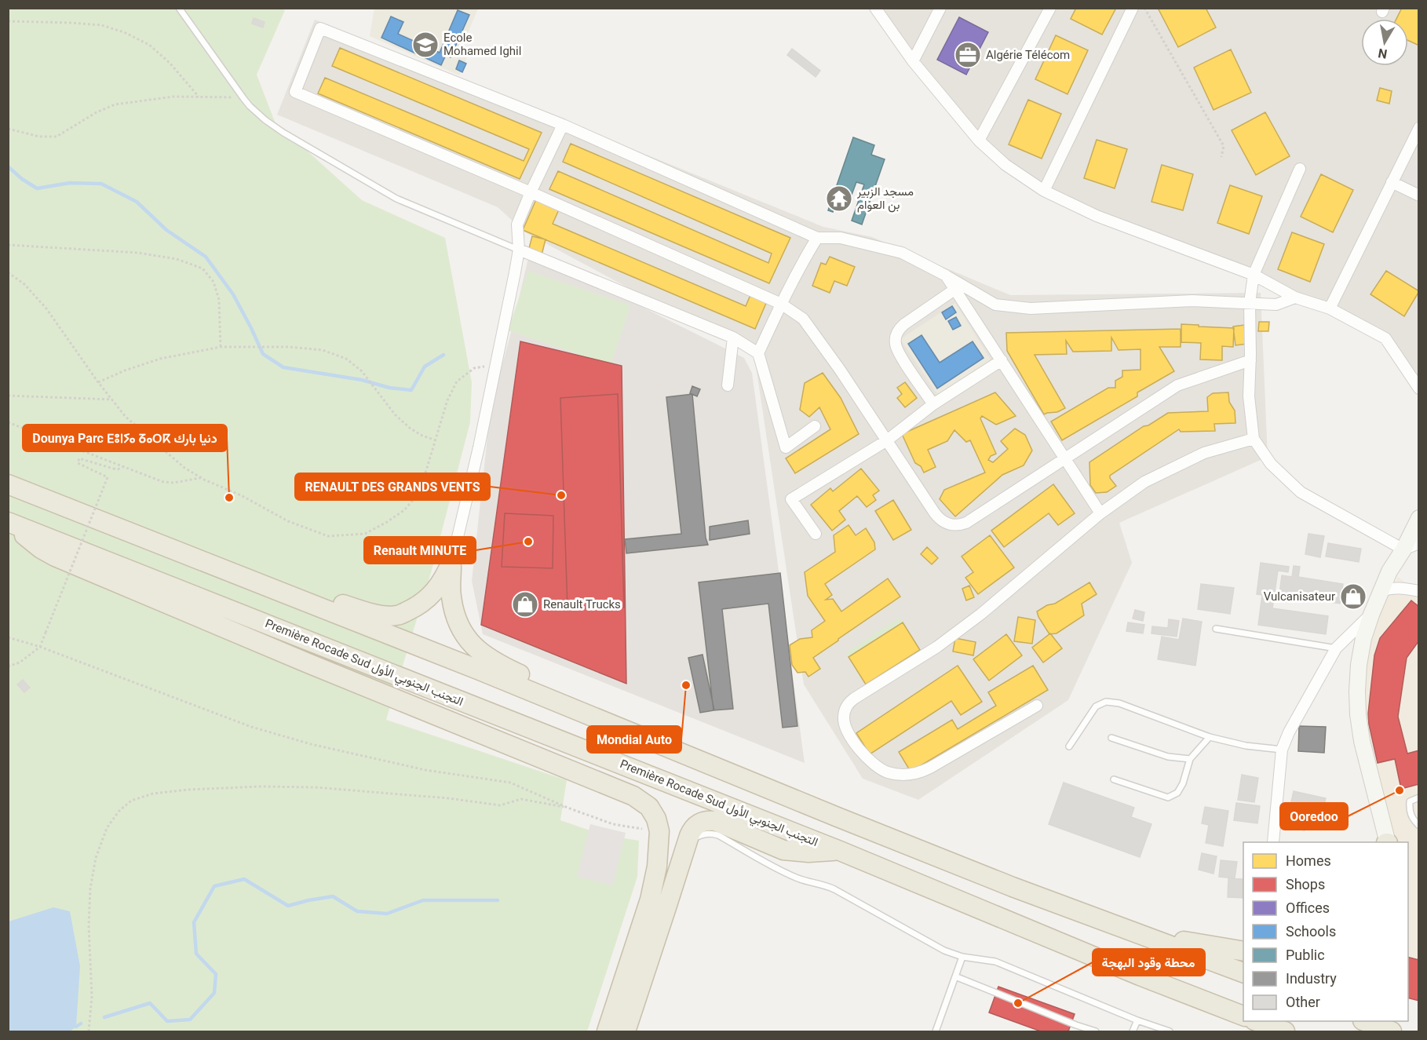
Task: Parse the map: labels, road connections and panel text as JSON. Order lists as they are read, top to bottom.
{
  "streets": {
    "highway": ["Première Rocade Sud التجنب الجنوبي الأول"]
  },
  "places": {
    "school or university": ["Ecole Mohamed Ighil"],
    "office": ["Algérie Télécom"],
    "temple": ["مسجد الزبير بن العوام"],
    "other": [
      "RENAULT DES GRANDS VENTS",
      "Dounya Parc ⴹⵓⵏⵢⴰ ⵒⴰⵔⴽ دنيا بارك",
      "Renault MINUTE",
      "Mondial Auto",
      "Ooredoo",
      "محطة وقود البهجة"
    ],
    "shop": ["Vulcanisateur", "Renault Trucks"]
  },
  "legend": [
    "Homes",
    "Shops",
    "Offices",
    "Schools",
    "Public",
    "Industry",
    "Other"
  ],
  "north": "bottom"
}
